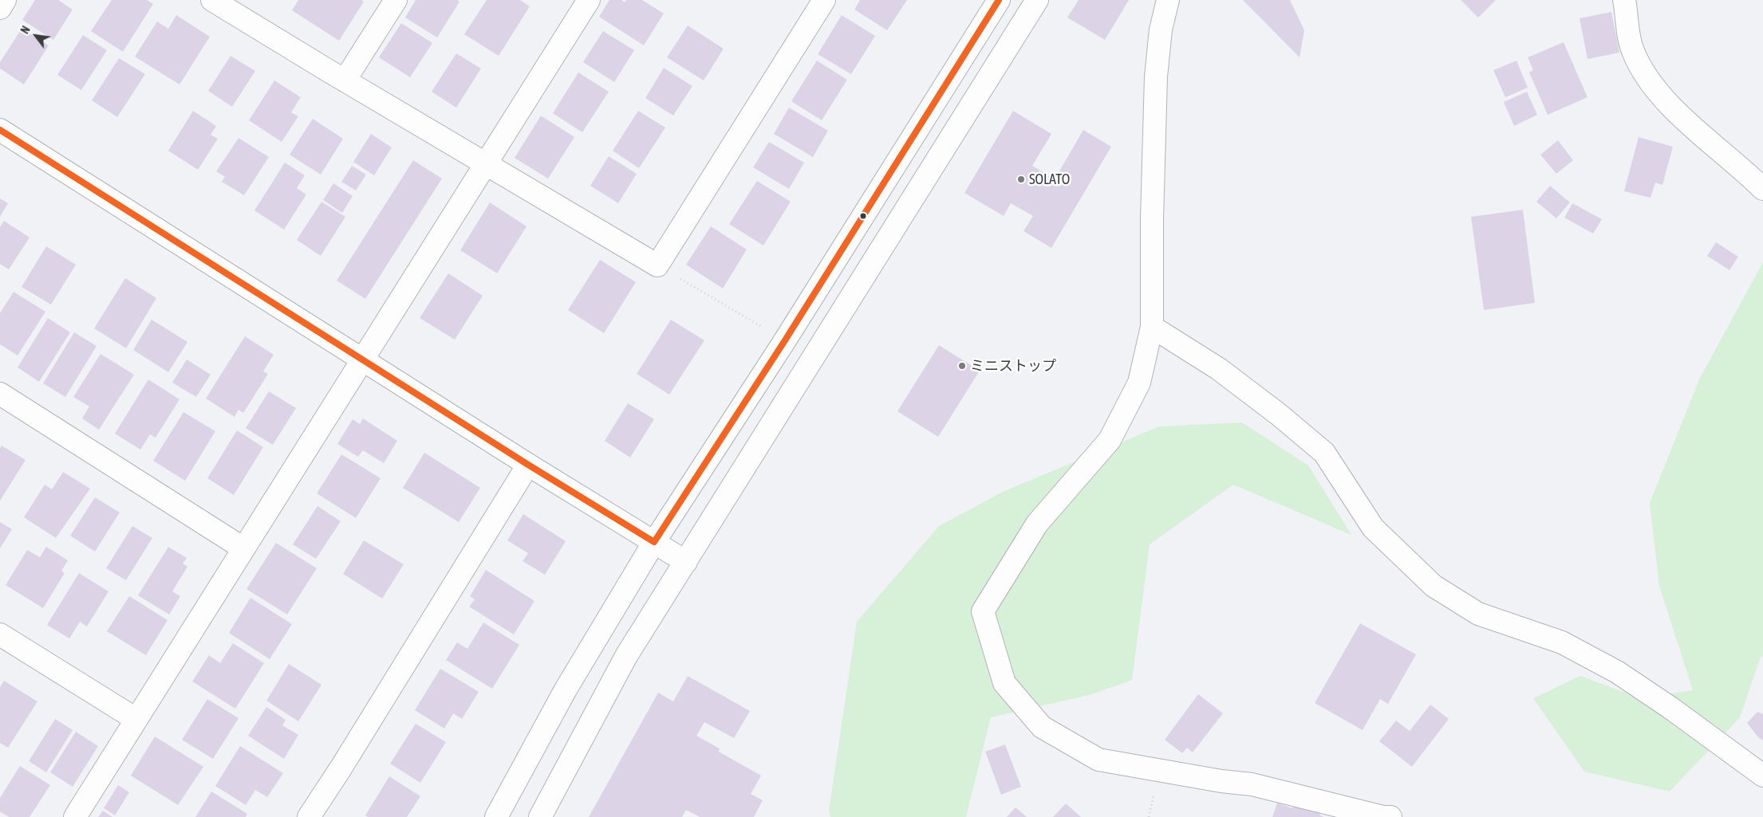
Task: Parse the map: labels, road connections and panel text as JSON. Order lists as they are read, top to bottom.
{
  "places": ["SOLATO", "ミニストップ"],
  "north": "top left"
}
